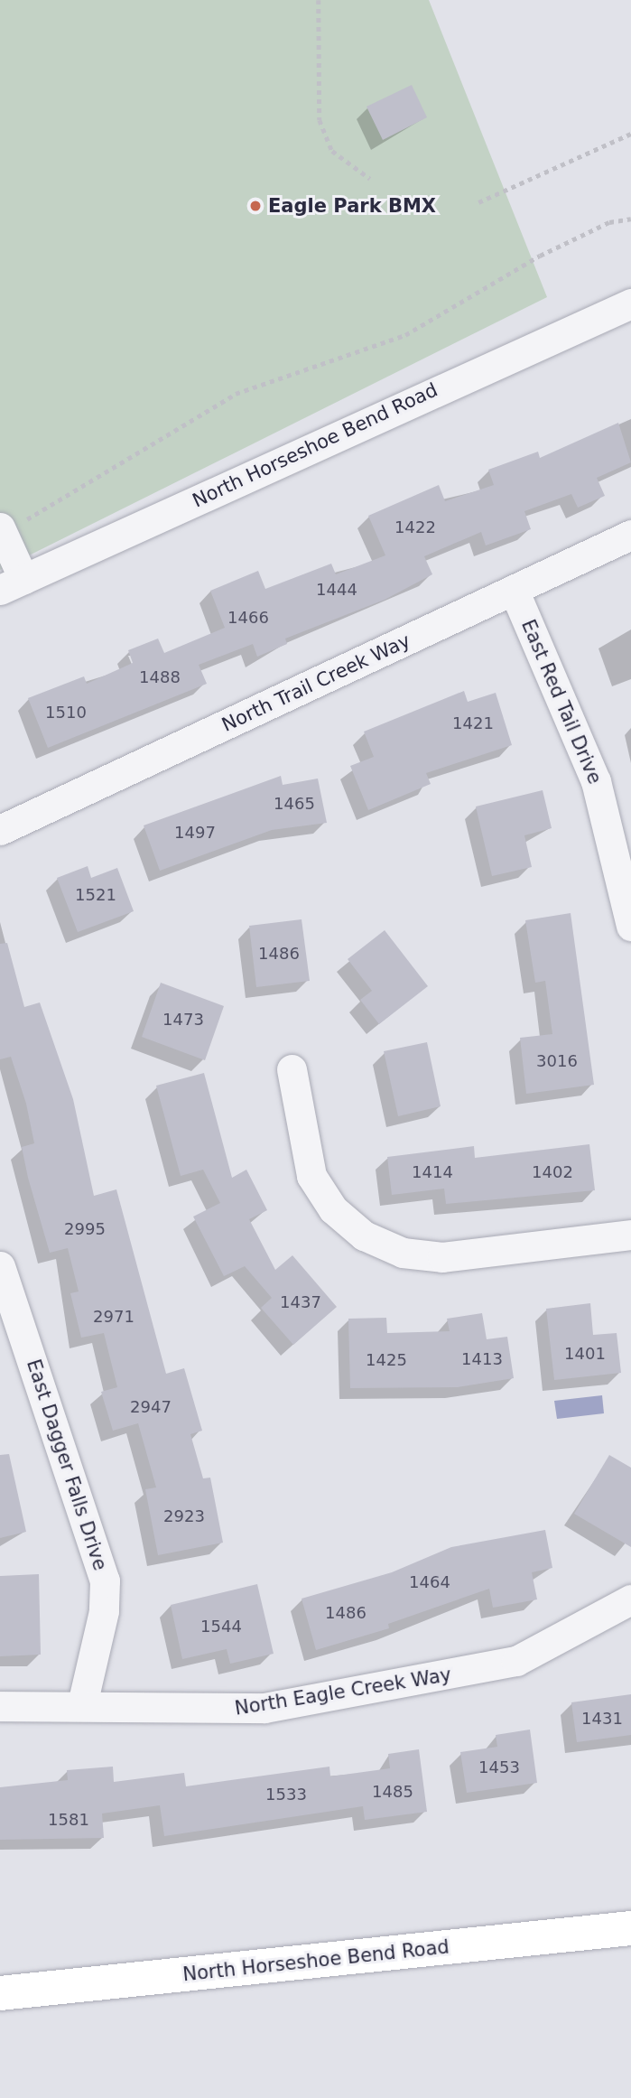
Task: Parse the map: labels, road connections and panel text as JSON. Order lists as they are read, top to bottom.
{
  "streets": {
    "highway": ["North Horseshoe Bend Road"],
    "street": [
      "North Trail Creek Way",
      "East Red Tail Drive",
      "East Dagger Falls Drive",
      "North Eagle Creek Way"
    ]
  },
  "crossings": [
    ["North Trail Creek Way", "East Red Tail Drive"],
    ["East Dagger Falls Drive", "North Eagle Creek Way"]
  ],
  "places": ["Eagle Park BMX"],
  "house_numbers": [
    "1422",
    "1444",
    "1466",
    "1488",
    "1510",
    "1421",
    "1465",
    "1497",
    "1521",
    "1486",
    "1473",
    "3016",
    "1414",
    "1402",
    "2995",
    "1437",
    "2971",
    "1401",
    "1413",
    "1425",
    "2947",
    "2923",
    "1464",
    "1486",
    "1544",
    "1431",
    "1453",
    "1485",
    "1533",
    "1581"
  ]
}
